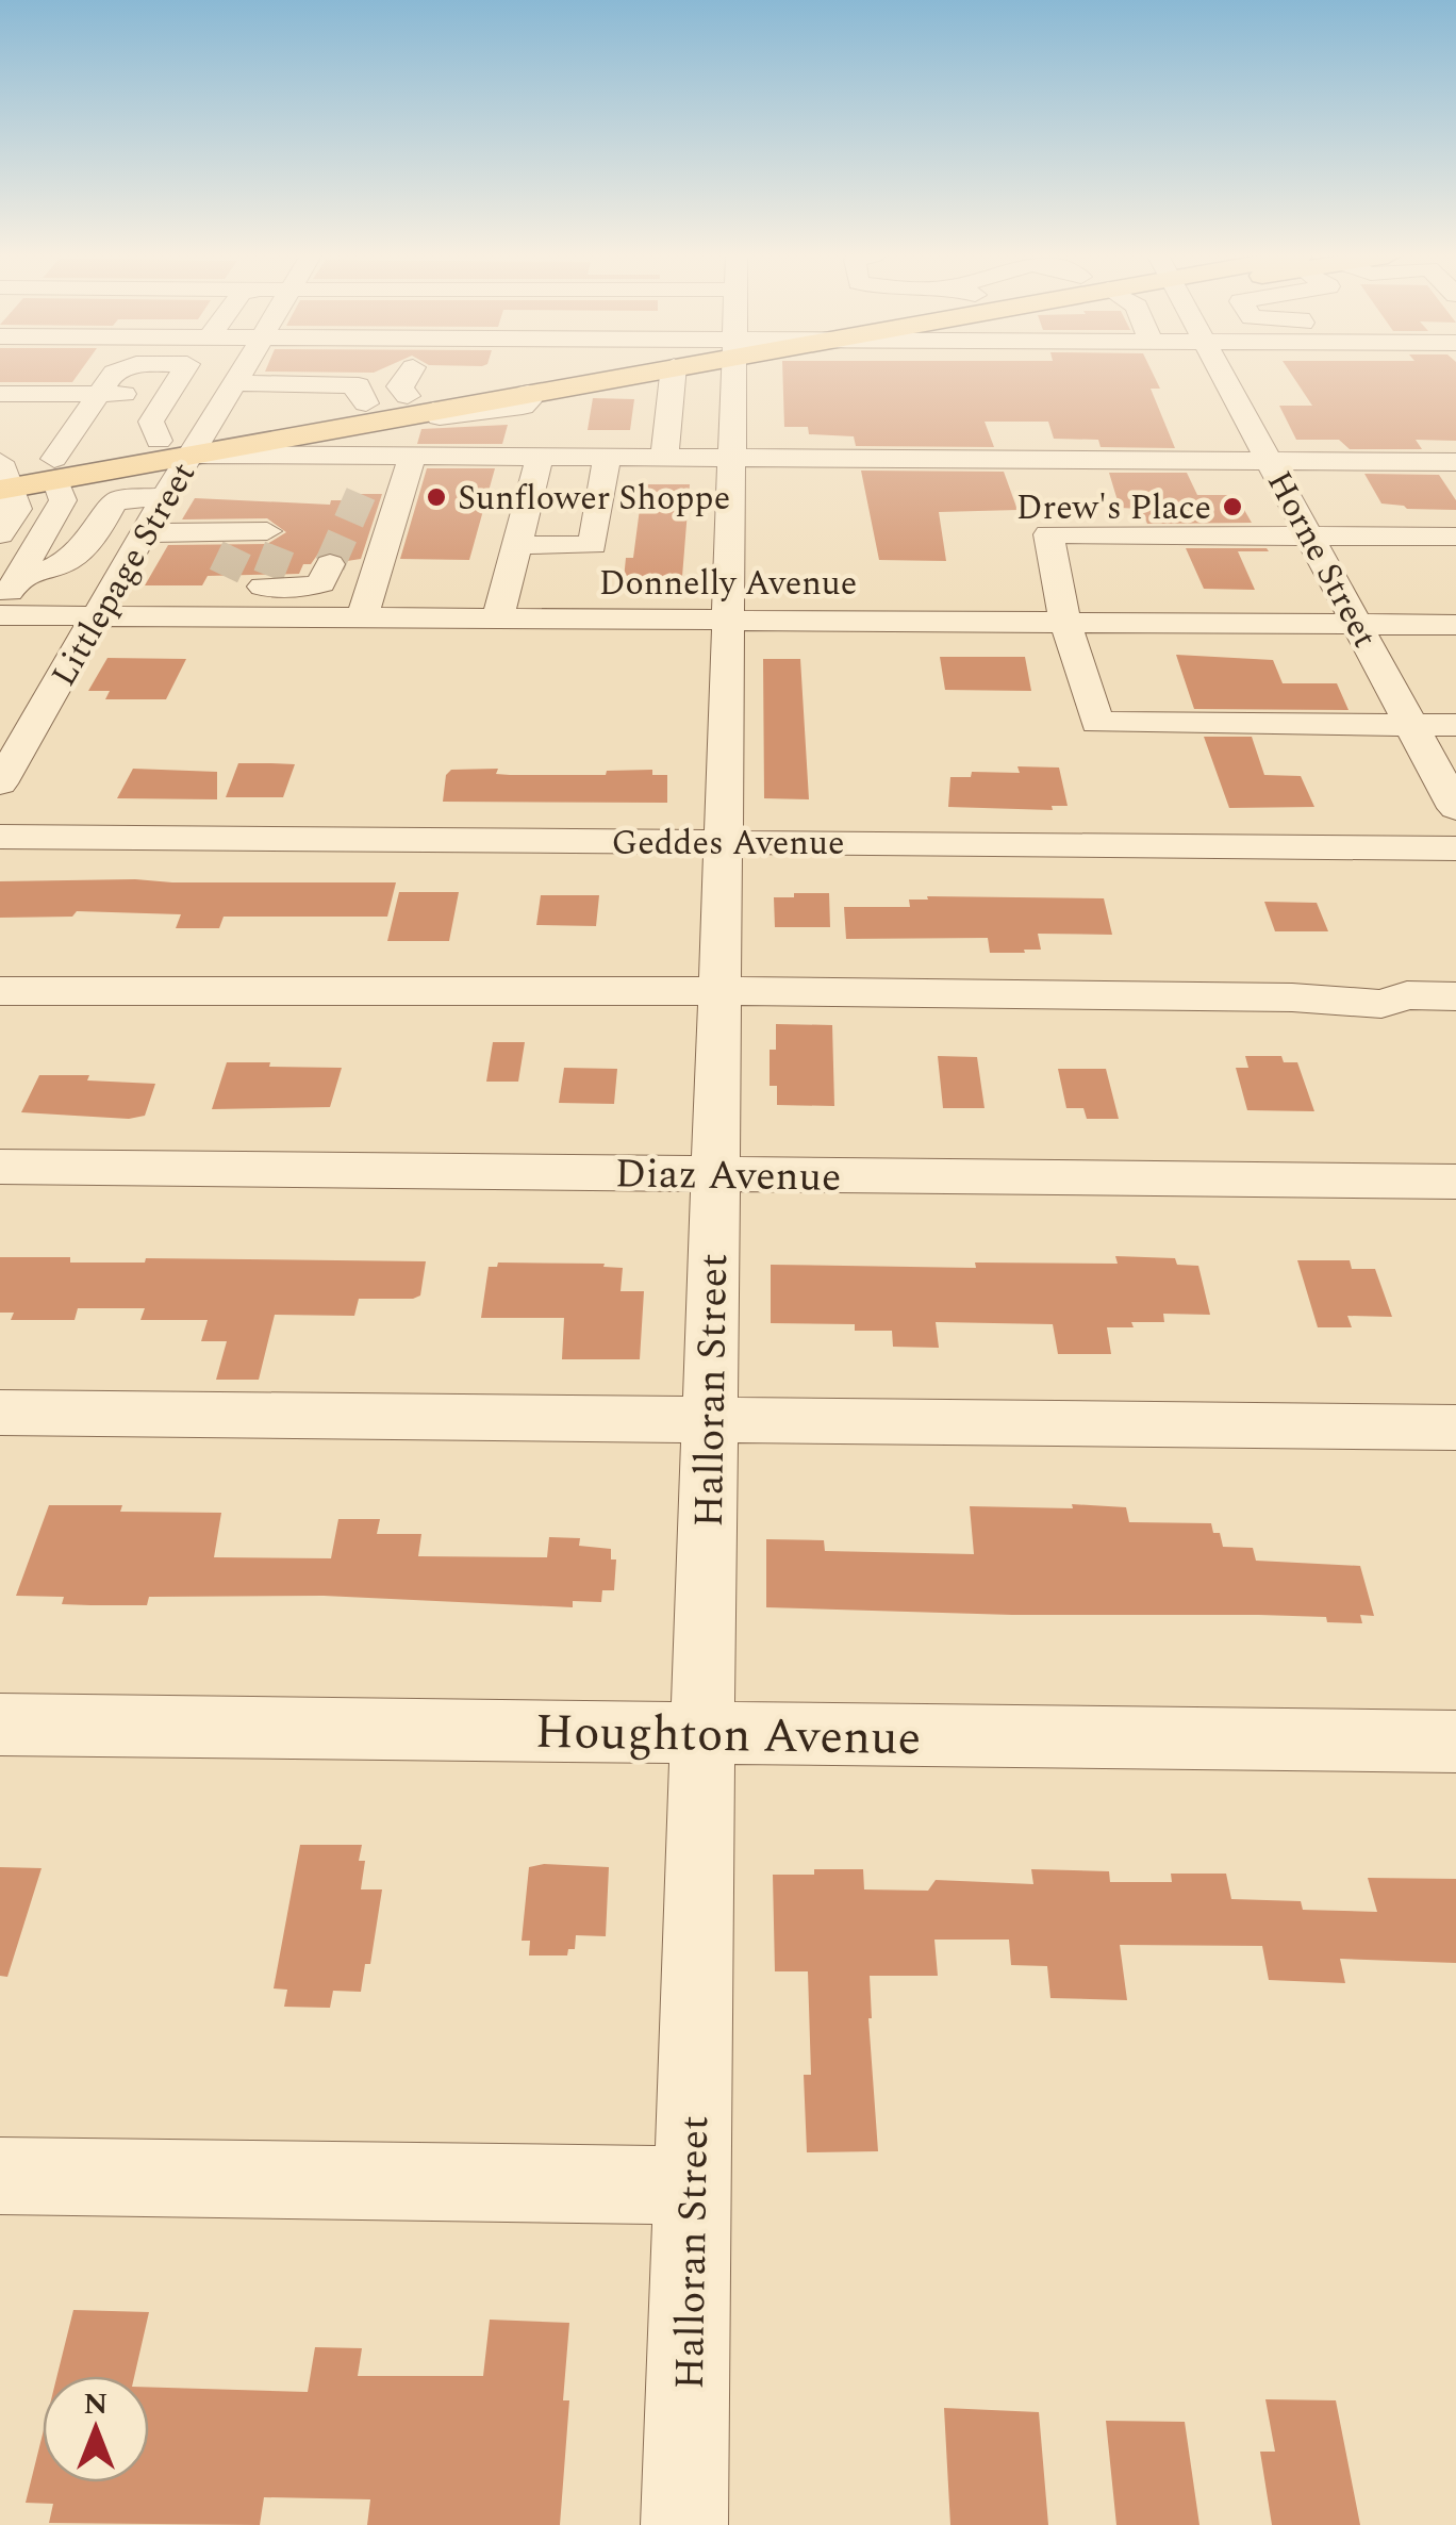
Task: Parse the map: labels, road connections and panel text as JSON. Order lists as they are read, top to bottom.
{
  "streets": {
    "street": [
      "Horne Street",
      "Littlepage Street",
      "Donnelly Avenue",
      "Geddes Avenue",
      "Diaz Avenue",
      "Halloran Street",
      "Houghton Avenue"
    ]
  },
  "crossings": [
    ["Horne Street", "Donnelly Avenue"],
    ["Littlepage Street", "Donnelly Avenue"],
    ["Donnelly Avenue", "Halloran Street"],
    ["Geddes Avenue", "Halloran Street"],
    ["Diaz Avenue", "Halloran Street"],
    ["Halloran Street", "Houghton Avenue"]
  ],
  "places": ["Sunflower Shoppe", "Drew's Place"],
  "north": "top"
}
